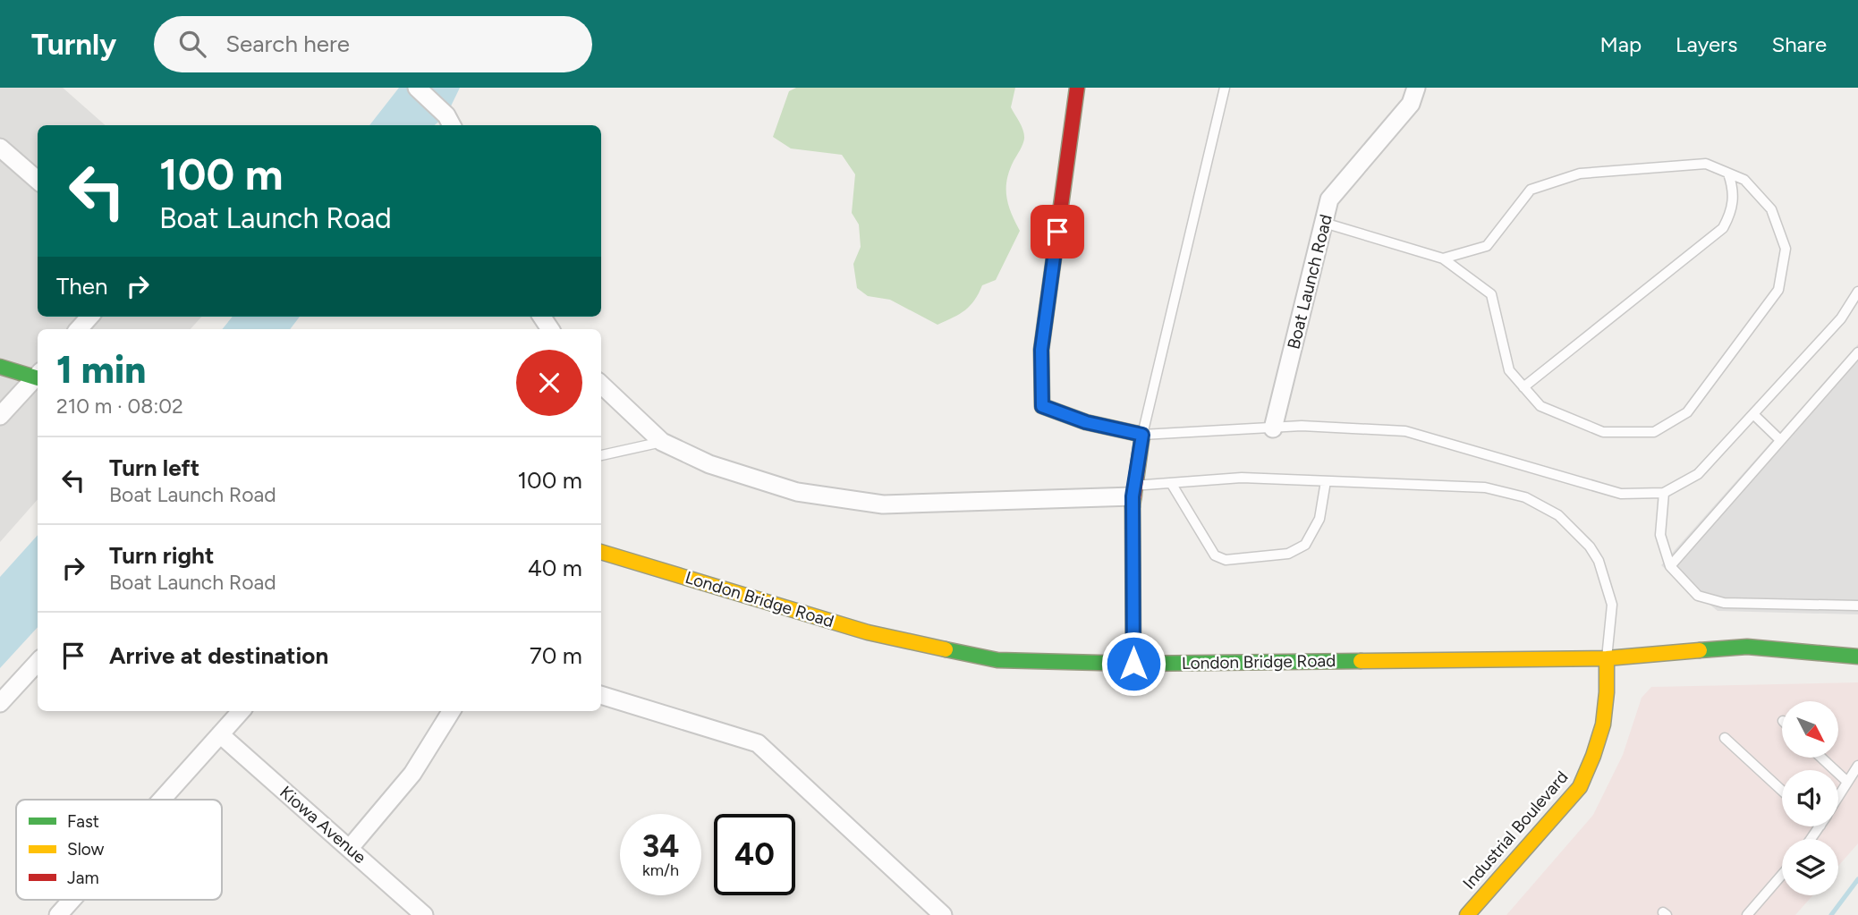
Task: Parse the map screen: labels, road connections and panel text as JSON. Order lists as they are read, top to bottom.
{
  "streets": {
    "street": [
      "Boat Launch Road",
      "London Bridge Road",
      "Kiowa Avenue",
      "Industrial Boulevard"
    ]
  },
  "crossings": [
    ["London Bridge Road", "Industrial Boulevard"]
  ],
  "legend": ["Fast", "Slow", "Jam"],
  "north": "bottom right",
  "page": {
    "header": "Turnly",
    "search": "Search here",
    "nav": ["Map", "Layers", "Share"],
    "turn": ["100 m", "Boat Launch Road"],
    "then": "Then",
    "heading": ["1 min", "210 m · 08:02"],
    "list": [
      {
        "name": "Turn left",
        "note": "Boat Launch Road",
        "value": "100 m"
      },
      {
        "name": "Turn right",
        "note": "Boat Launch Road",
        "value": "40 m"
      },
      {
        "name": "Arrive at destination",
        "value": "70 m"
      }
    ],
    "speed": "34 km/h",
    "limit": "40"
  }
}
